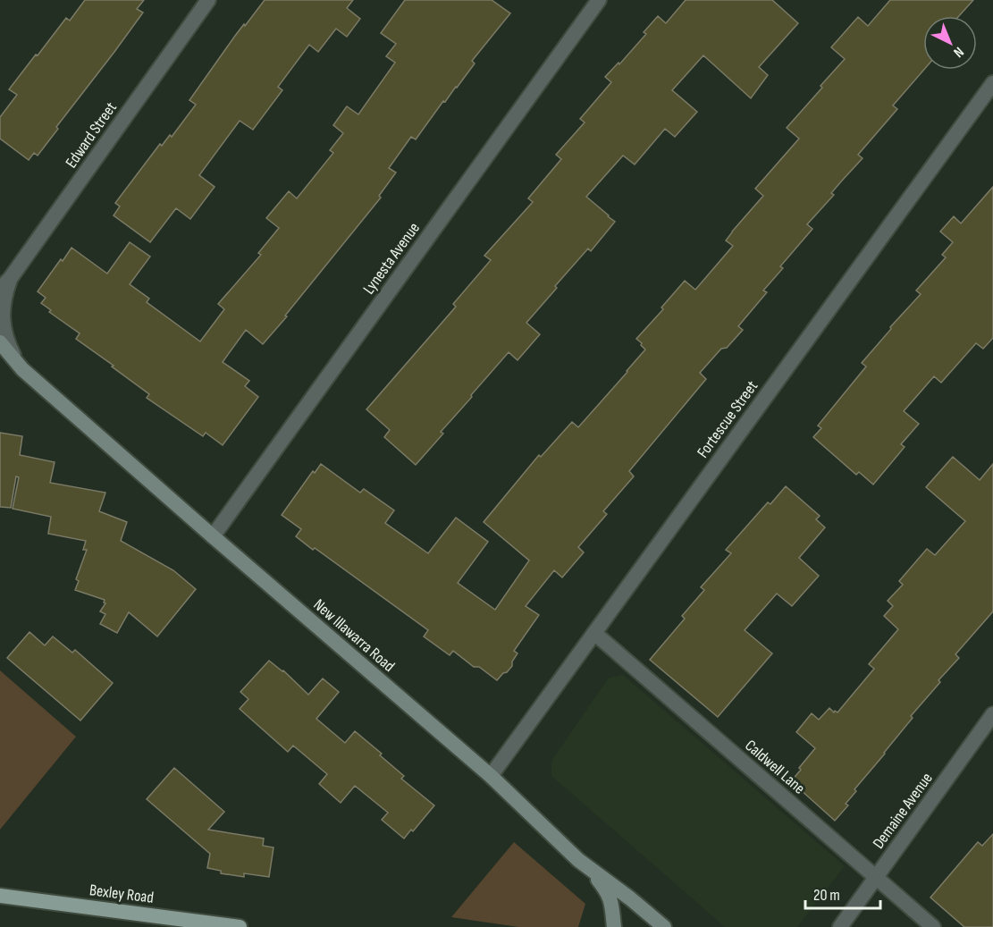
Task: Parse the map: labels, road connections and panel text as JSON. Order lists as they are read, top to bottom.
{
  "streets": {
    "main road": ["New Illawarra Road", "Bexley Road"],
    "street": [
      "Edward Street",
      "Lynesta Avenue",
      "Fortescue Street",
      "Caldwell Lane",
      "Demaine Avenue"
    ]
  },
  "crossings": [
    ["Edward Street", "New Illawarra Road"],
    ["Lynesta Avenue", "New Illawarra Road"],
    ["Fortescue Street", "New Illawarra Road"],
    ["Fortescue Street", "Caldwell Lane"],
    ["Caldwell Lane", "Demaine Avenue"]
  ],
  "scale_bar": "20 m",
  "north": "bottom right"
}
